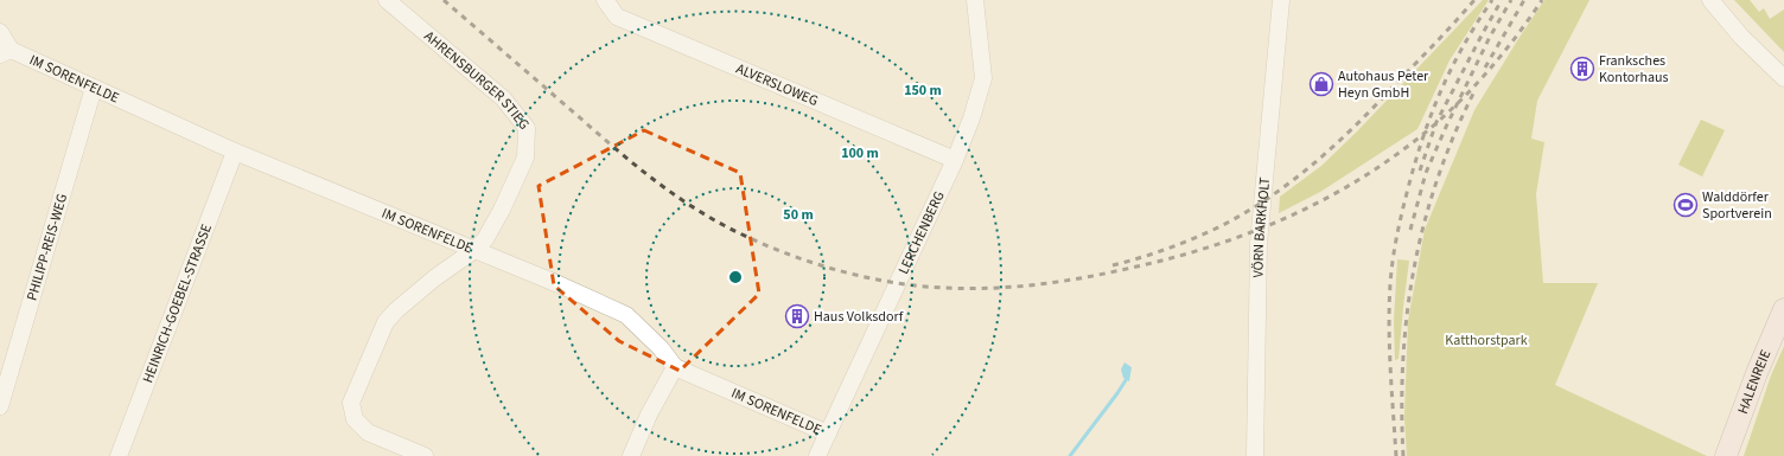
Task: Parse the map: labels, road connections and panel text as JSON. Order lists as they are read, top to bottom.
{
  "streets": {
    "main road": ["HALENREIE"],
    "street": [
      "IM SORENFELDE",
      "AHRENSBURGER STIEG",
      "ALVERSLOWEG",
      "VÖRN BARKHOLT",
      "LERCHENBERG",
      "PHILIPP-REIS-WEG",
      "HEINRICH-GOEBEL-STRASSE"
    ]
  },
  "crossings": [
    ["IM SORENFELDE", "AHRENSBURGER STIEG"],
    ["IM SORENFELDE", "LERCHENBERG"],
    ["IM SORENFELDE", "PHILIPP-REIS-WEG"],
    ["IM SORENFELDE", "HEINRICH-GOEBEL-STRASSE"],
    ["ALVERSLOWEG", "LERCHENBERG"]
  ],
  "parks": ["Katthorstpark"],
  "places": {
    "building": ["Franksches Kontorhaus", "Haus Volksdorf"],
    "shop": ["Autohaus Peter Heyn GmbH"],
    "sports": ["Walddörfer Sportverein"]
  },
  "rings": ["150 m", "100 m", "50 m"]
}
